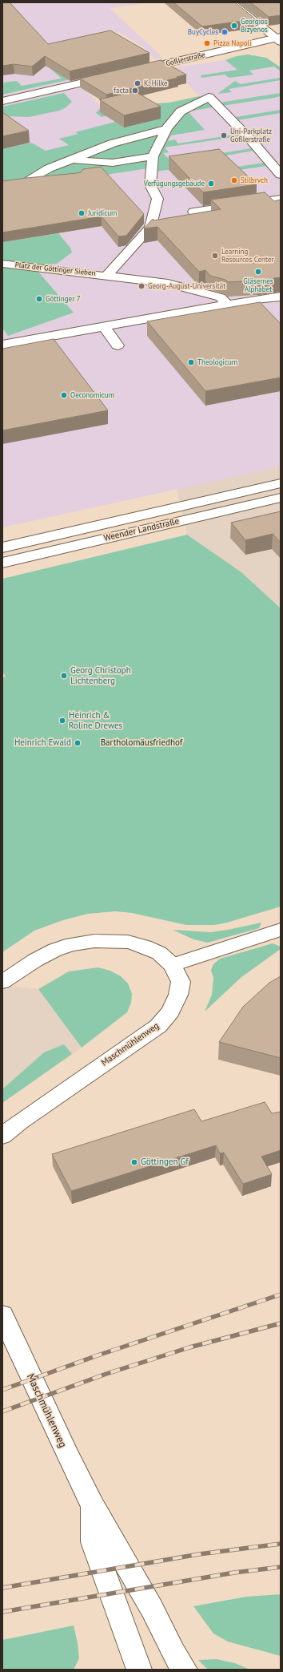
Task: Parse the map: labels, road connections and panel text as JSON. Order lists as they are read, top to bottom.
{
  "streets": {
    "street": [
      "Goßlerstraße",
      "Platz der Göttinger Sieben",
      "Weender Landstraße",
      "Maschmühlenweg"
    ]
  },
  "parks": ["Bartholomäusfriedhof"],
  "places": [
    "Georgios Bizyenos",
    "BuyCycles",
    "Pizza Napoli",
    "K. Hilke",
    "facta",
    "Uni-Parkplatz Goßlerstraße",
    "Stilbrvch",
    "Verfügungsgebäude",
    "Juridicum",
    "Learning Resources Center",
    "Gläsernes Alphabet",
    "Georg-August-Universität",
    "Göttinger 7",
    "Theologicum",
    "Oeconomicum",
    "Georg Christoph Lichtenberg",
    "Heinrich & Roline Drewes",
    "Heinrich Ewald",
    "Göttingen Gf"
  ]
}
